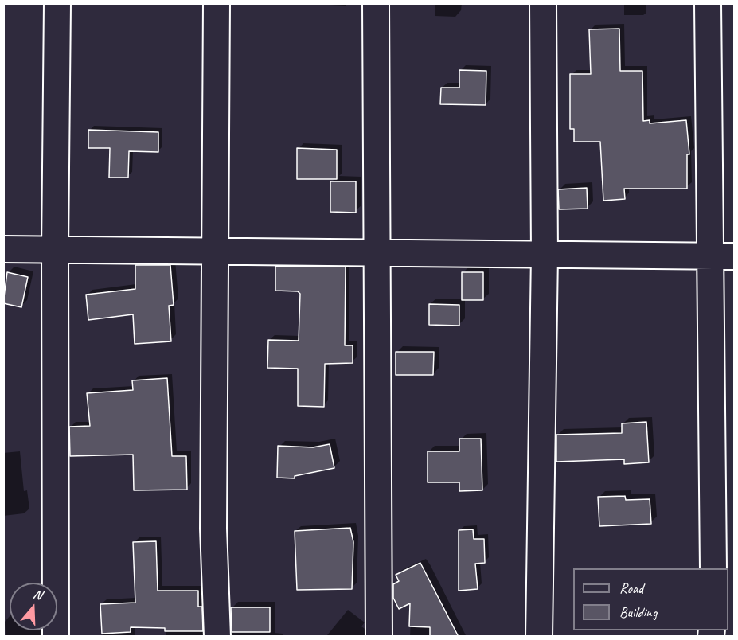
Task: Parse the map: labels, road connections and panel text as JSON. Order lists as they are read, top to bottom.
{
  "legend": ["Road", "Building"],
  "north": "top"
}
